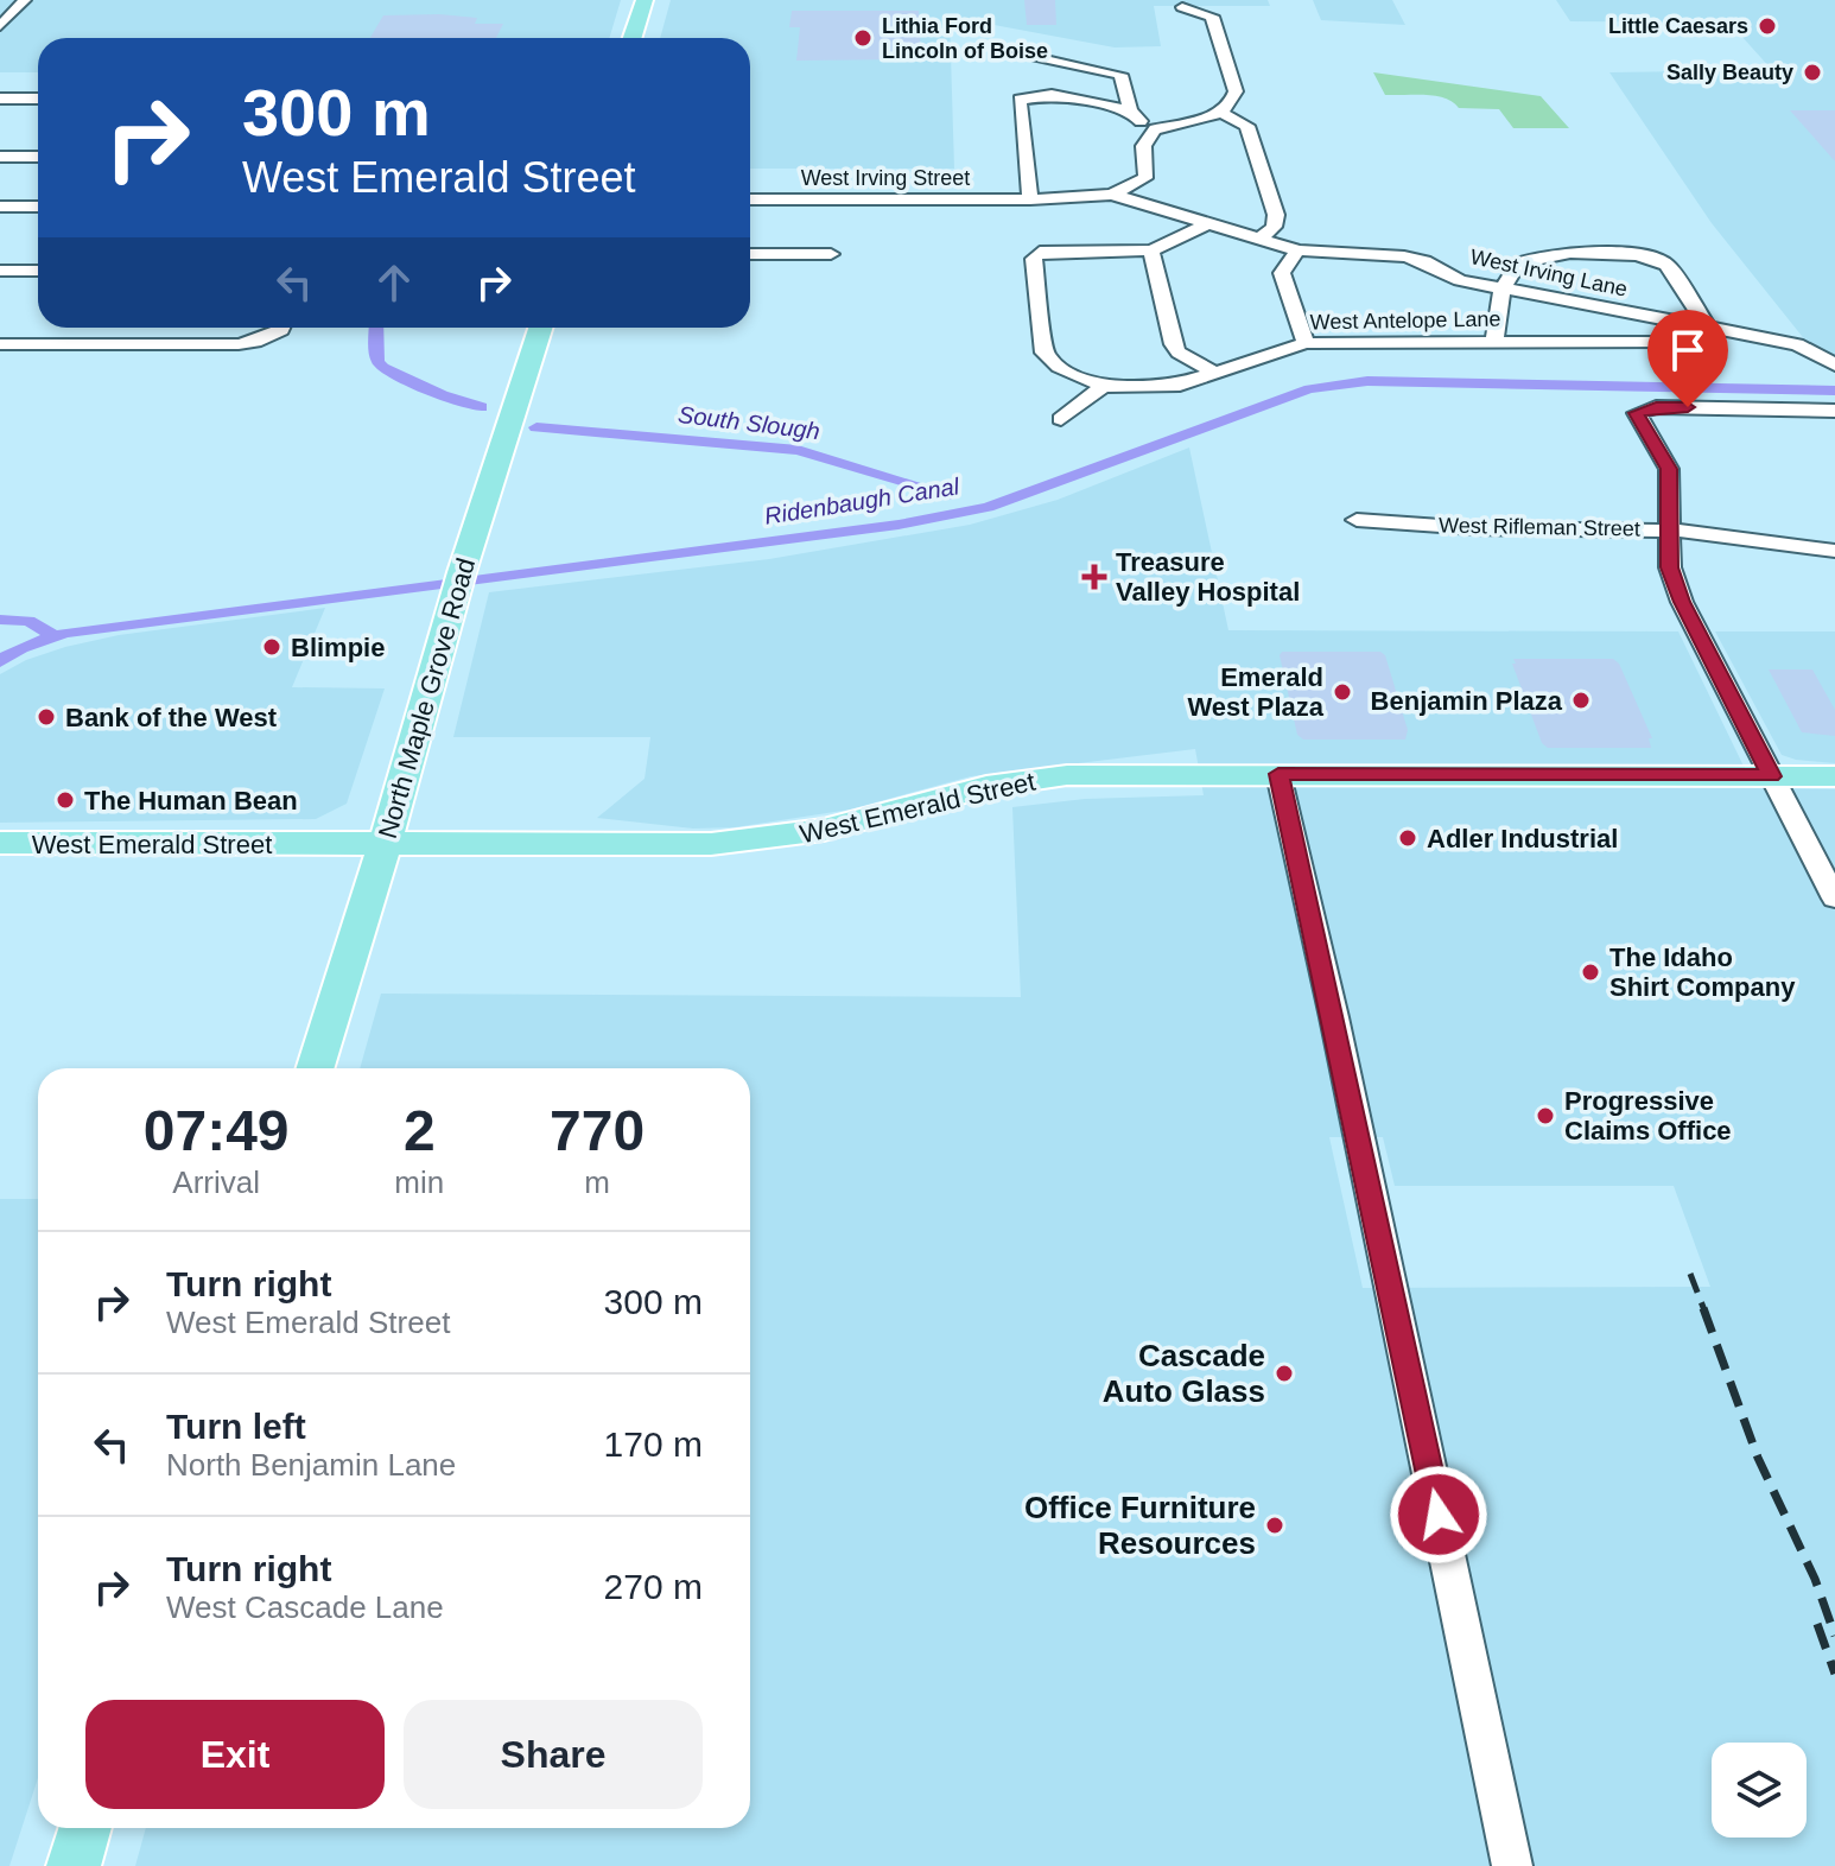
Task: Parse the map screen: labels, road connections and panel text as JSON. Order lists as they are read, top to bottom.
{
  "streets": {
    "main road": ["North Maple Grove Road", "West Emerald Street"],
    "street": [
      "West Irving Street",
      "West Irving Lane",
      "West Antelope Lane",
      "West Rifleman Street"
    ]
  },
  "crossings": [
    ["West Irving Street", "West Irving Lane"],
    ["West Irving Lane", "West Antelope Lane"],
    ["North Maple Grove Road", "West Emerald Street"]
  ],
  "water": ["South Slough", "Ridenbaugh Canal"],
  "places": {
    "other": [
      "Little Caesars",
      "Lithia Ford Lincoln of Boise",
      "Sally Beauty",
      "Blimpie",
      "Emerald West Plaza",
      "Benjamin Plaza",
      "Bank of the West",
      "The Human Bean",
      "Adler Industrial",
      "The Idaho Shirt Company",
      "Progressive Claims Office",
      "Cascade Auto Glass",
      "Office Furniture Resources"
    ],
    "health": ["Treasure Valley Hospital"]
  },
  "page": {
    "turn": ["300 m", "West Emerald Street"],
    "eta": [
      "07:49",
      "Arrival",
      "2",
      "min",
      "770",
      "m"
    ],
    "list": [
      {
        "name": "Turn right",
        "note": "West Emerald Street",
        "value": "300 m"
      },
      {
        "name": "Turn left",
        "note": "North Benjamin Lane",
        "value": "170 m"
      },
      {
        "name": "Turn right",
        "note": "West Cascade Lane",
        "value": "270 m"
      }
    ],
    "buttons": ["Exit", "Share"]
  }
}
